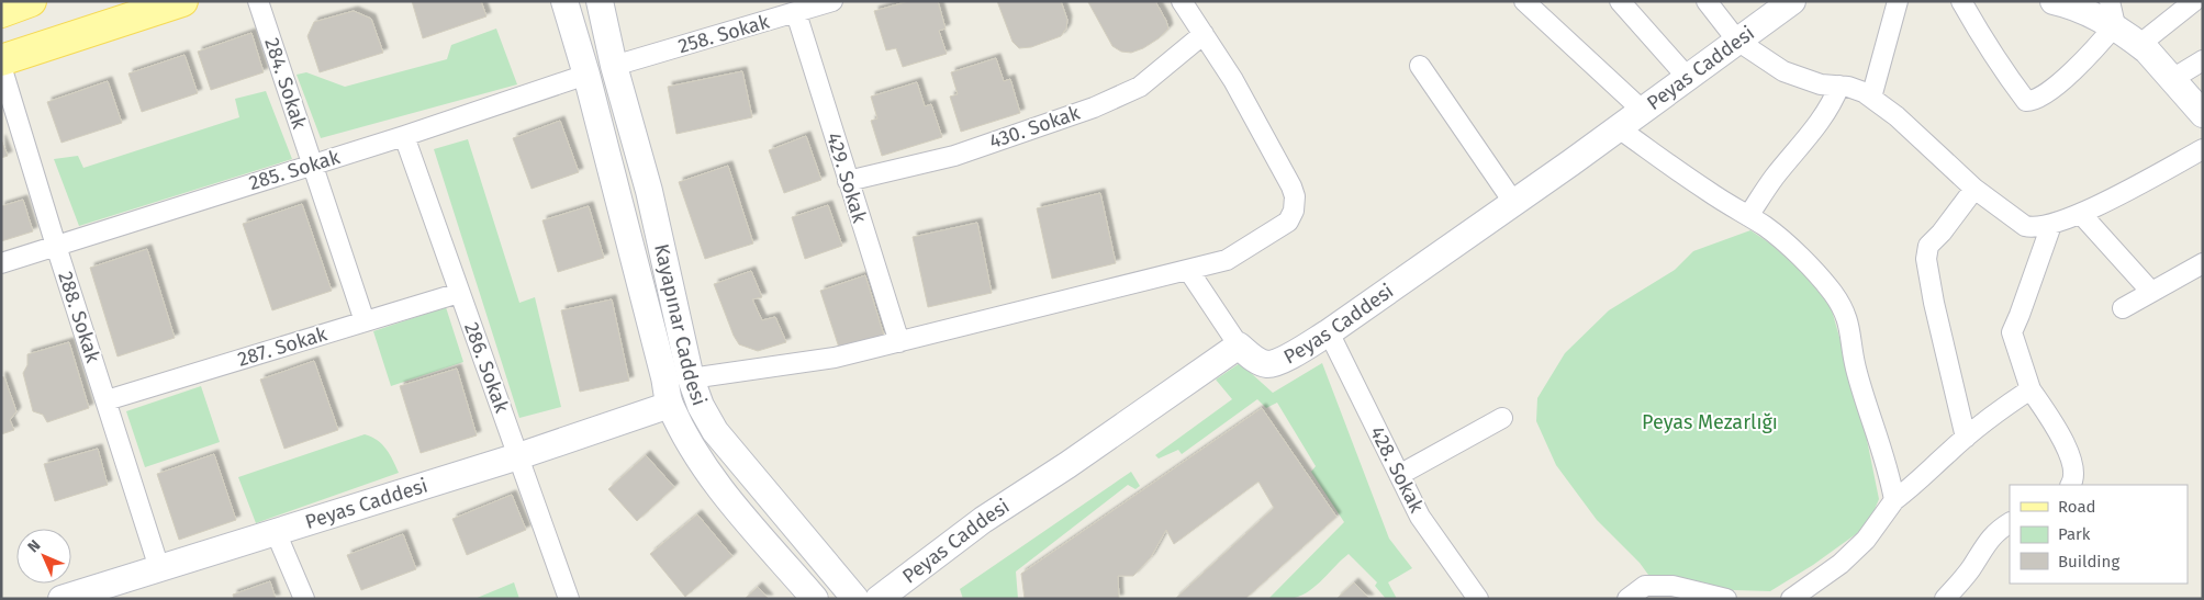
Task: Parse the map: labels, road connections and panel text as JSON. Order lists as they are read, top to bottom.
{
  "streets": {
    "street": [
      "258. Sokak",
      "Peyas Caddesi",
      "284. Sokak",
      "430. Sokak",
      "285. Sokak",
      "429. Sokak",
      "288. Sokak",
      "Kayapınar Caddesi",
      "287. Sokak",
      "286. Sokak",
      "428. Sokak"
    ]
  },
  "crossings": [
    ["258. Sokak", "429. Sokak"],
    ["258. Sokak", "Kayapınar Caddesi"],
    ["Peyas Caddesi", "288. Sokak"],
    ["Peyas Caddesi", "Kayapınar Caddesi"],
    ["Peyas Caddesi", "286. Sokak"],
    ["Peyas Caddesi", "428. Sokak"],
    ["284. Sokak", "285. Sokak"],
    ["284. Sokak", "287. Sokak"],
    ["430. Sokak", "429. Sokak"],
    ["285. Sokak", "288. Sokak"],
    ["285. Sokak", "Kayapınar Caddesi"],
    ["285. Sokak", "286. Sokak"],
    ["288. Sokak", "287. Sokak"],
    ["287. Sokak", "286. Sokak"]
  ],
  "parks": ["Peyas Mezarlığı"],
  "legend": ["Road", "Park", "Building"],
  "north": "top left"
}
